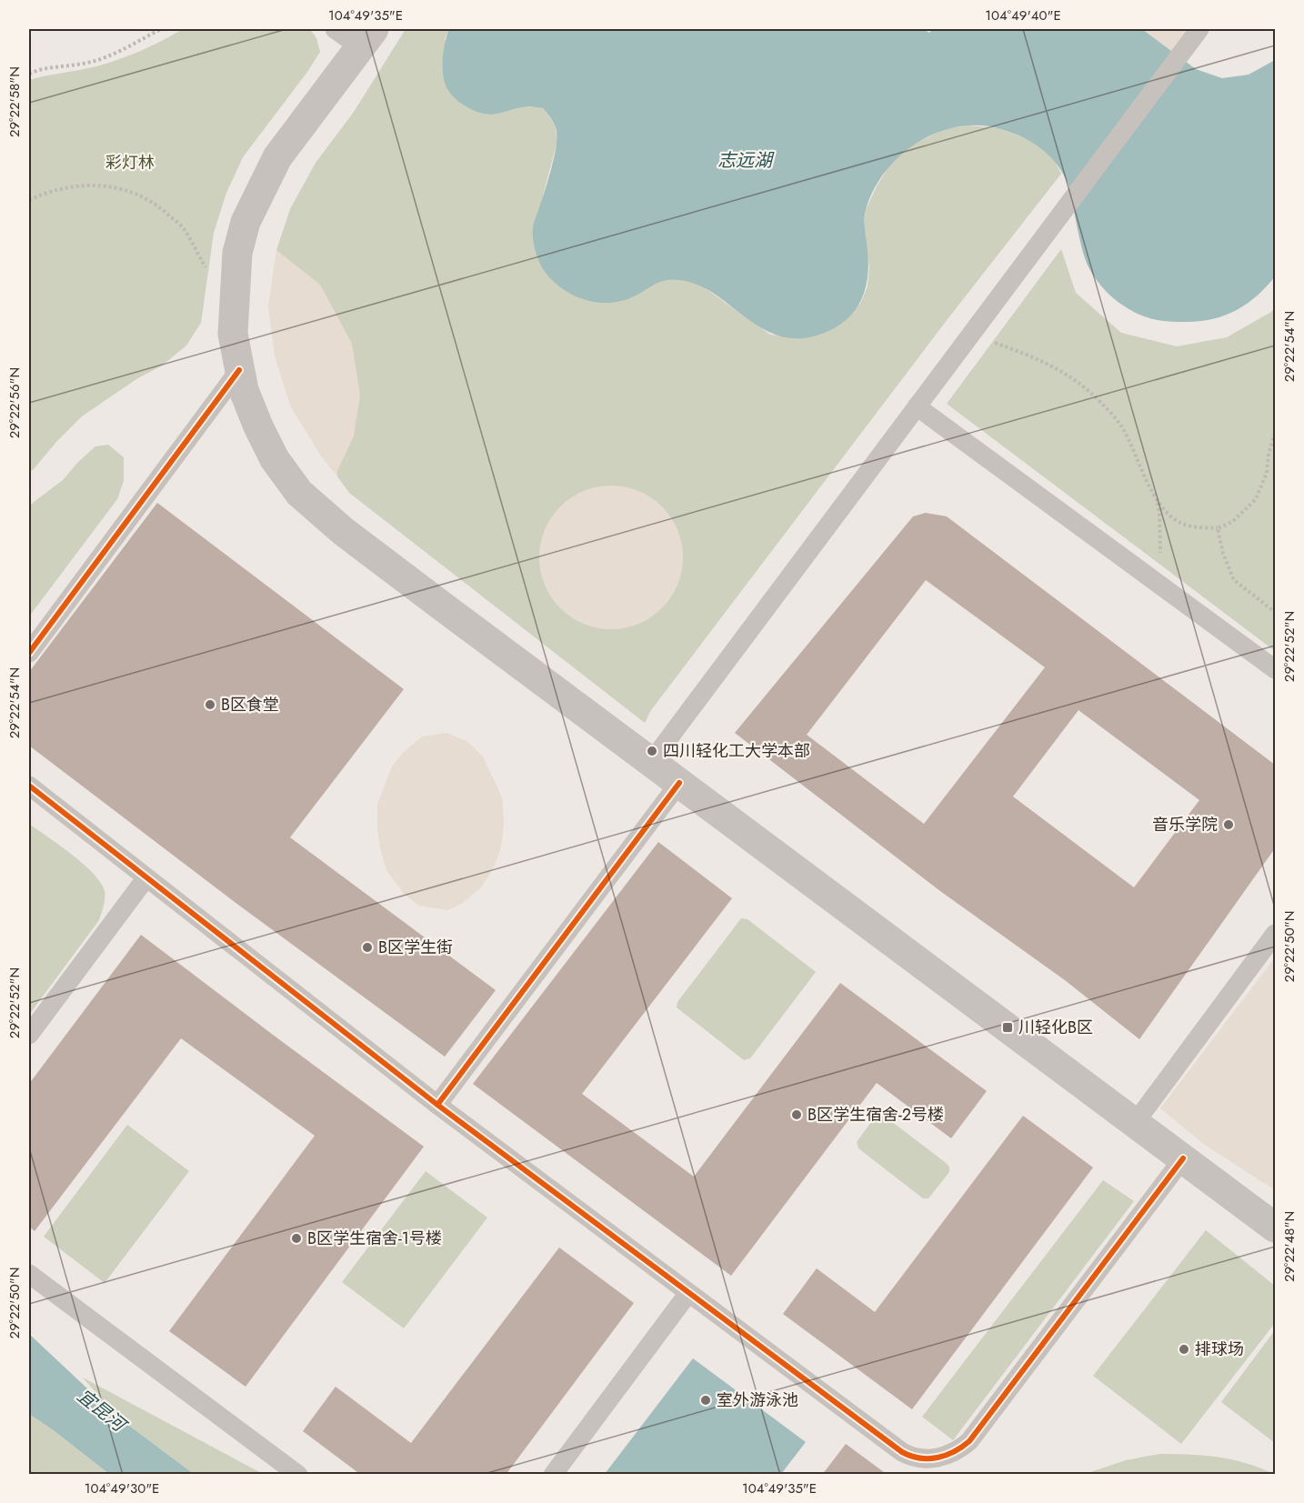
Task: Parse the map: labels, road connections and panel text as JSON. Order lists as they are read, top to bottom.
{
  "water": ["志远湖", "宜昆河"],
  "parks": ["彩灯林"],
  "places": {
    "other": [
      "B区食堂",
      "四川轻化工大学本部",
      "音乐学院",
      "B区学生街",
      "B区学生宿舍-2号楼",
      "B区学生宿舍-1号楼",
      "排球场",
      "室外游泳池"
    ],
    "transit": ["川轻化B区"]
  },
  "coordinates": [
    "104°49'35\"E",
    "104°49'40\"E",
    "29°22'58\"N",
    "29°22'54\"N",
    "29°22'56\"N",
    "29°22'52\"N",
    "29°22'50\"N",
    "29°22'48\"N",
    "104°49'30\"E"
  ]
}
